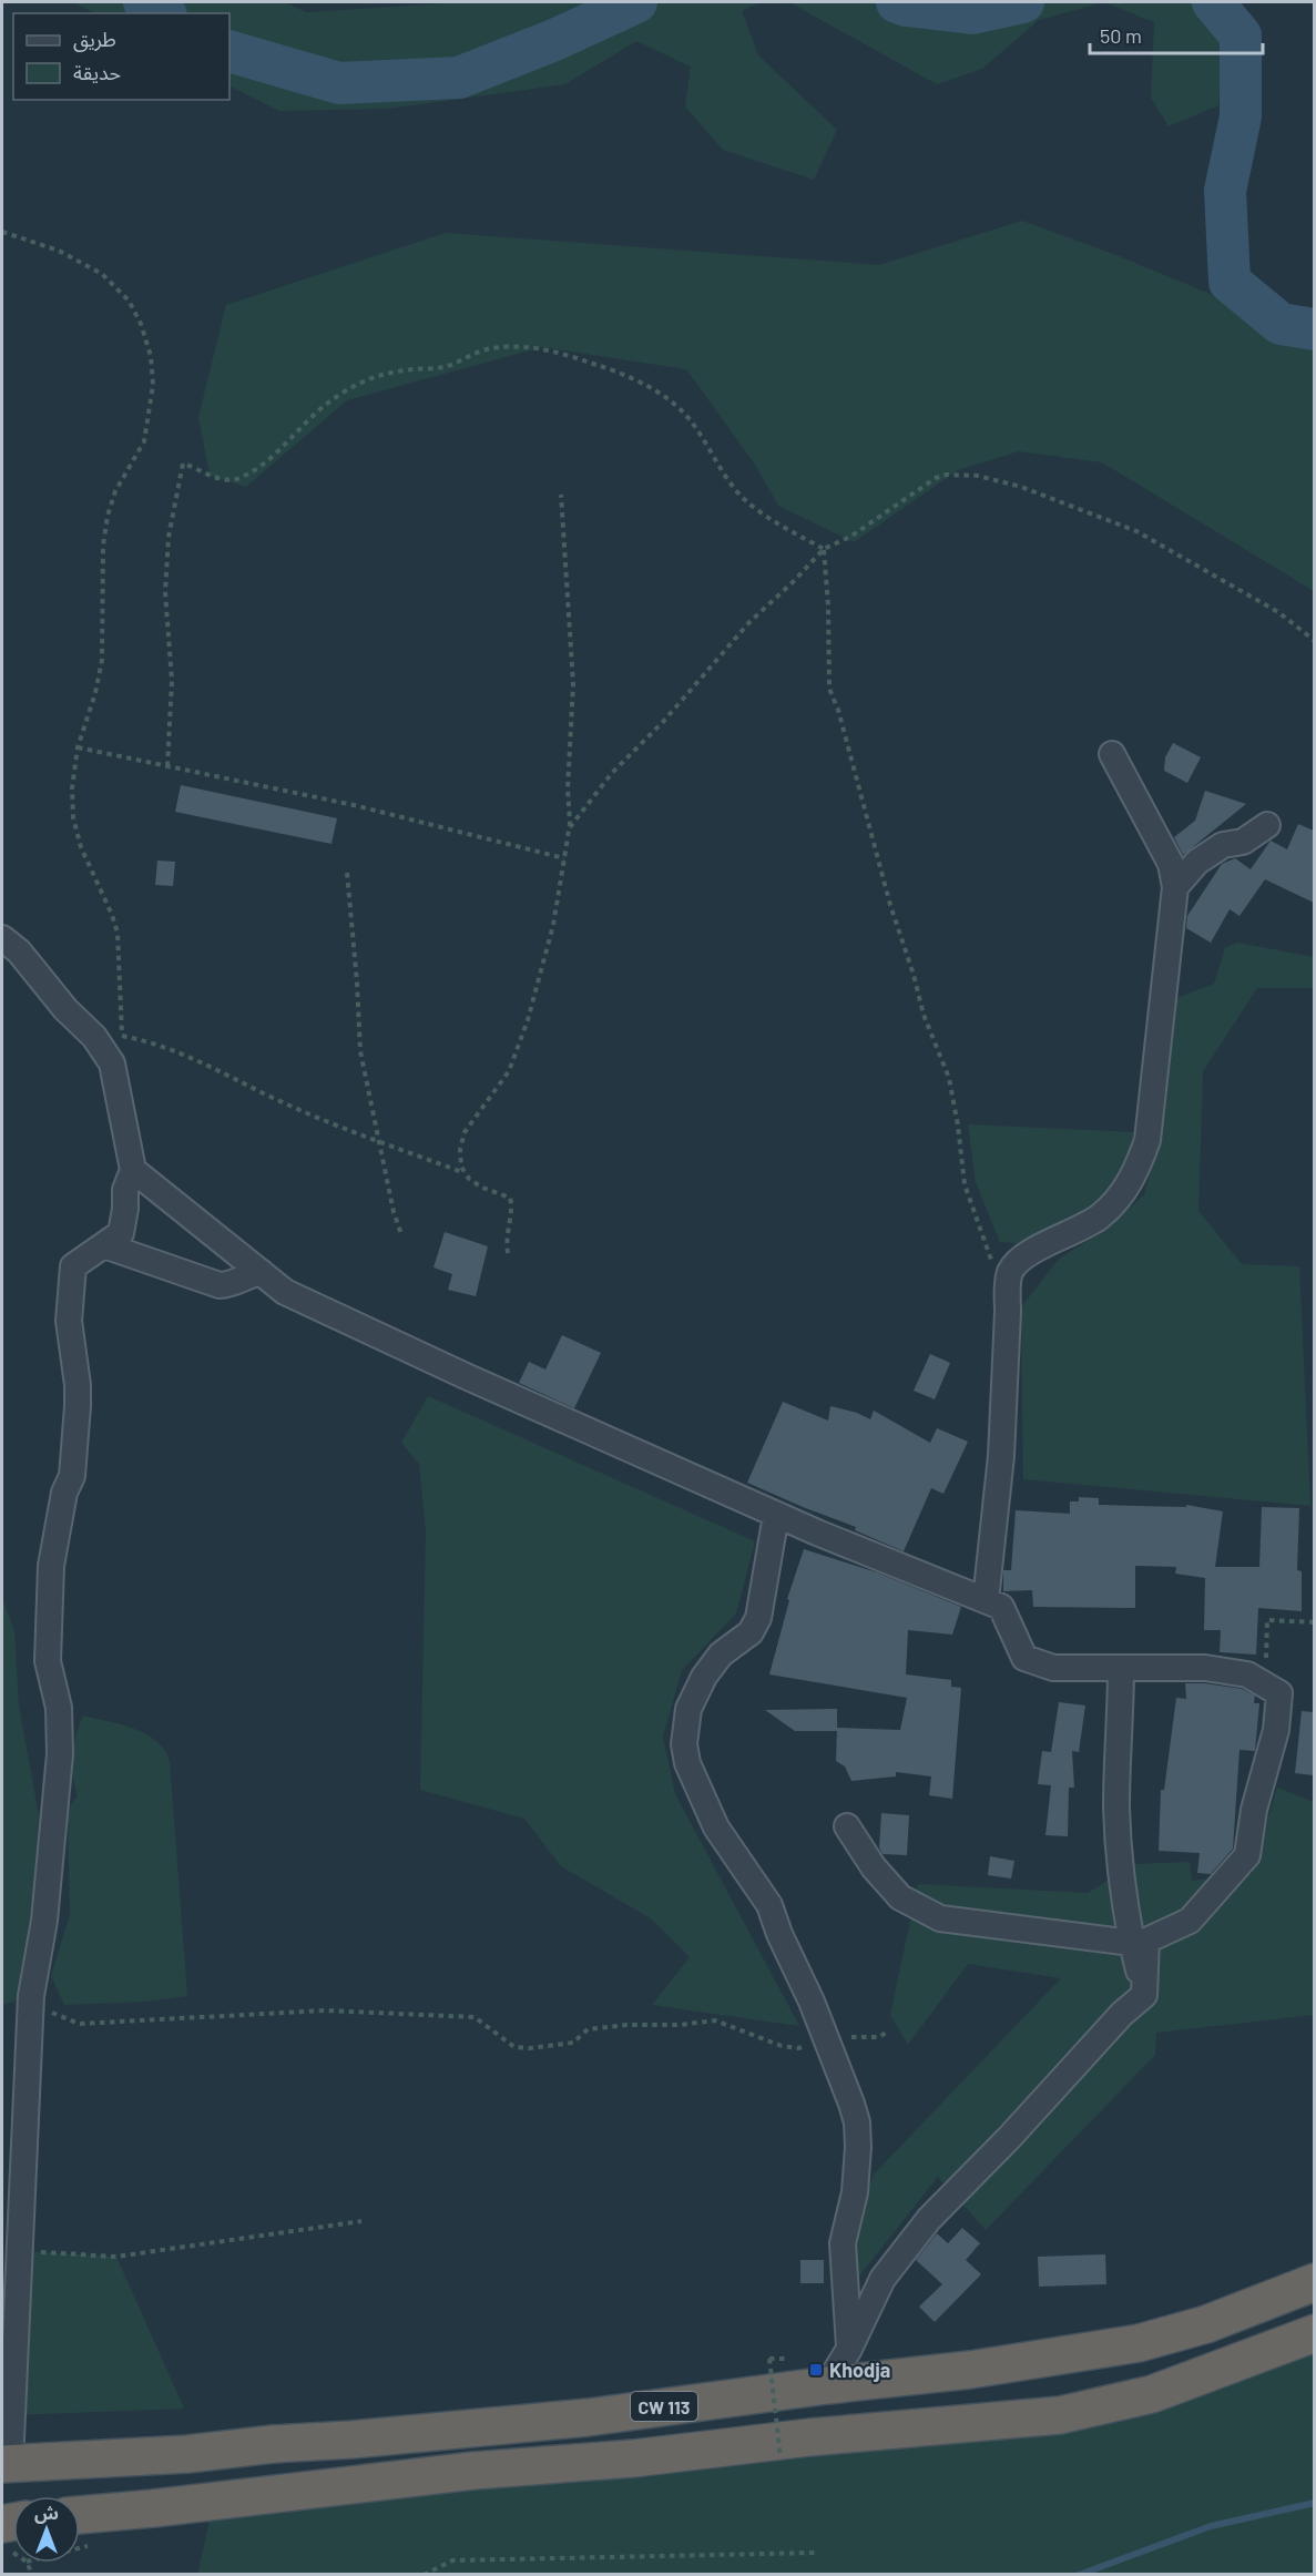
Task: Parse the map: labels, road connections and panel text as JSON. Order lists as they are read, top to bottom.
{
  "streets": {
    "highway": ["CW 113"]
  },
  "places": {
    "transit": ["Khodja"]
  },
  "legend": ["طريق", "حديقة"],
  "scale_bar": "50 m",
  "north": "top"
}
